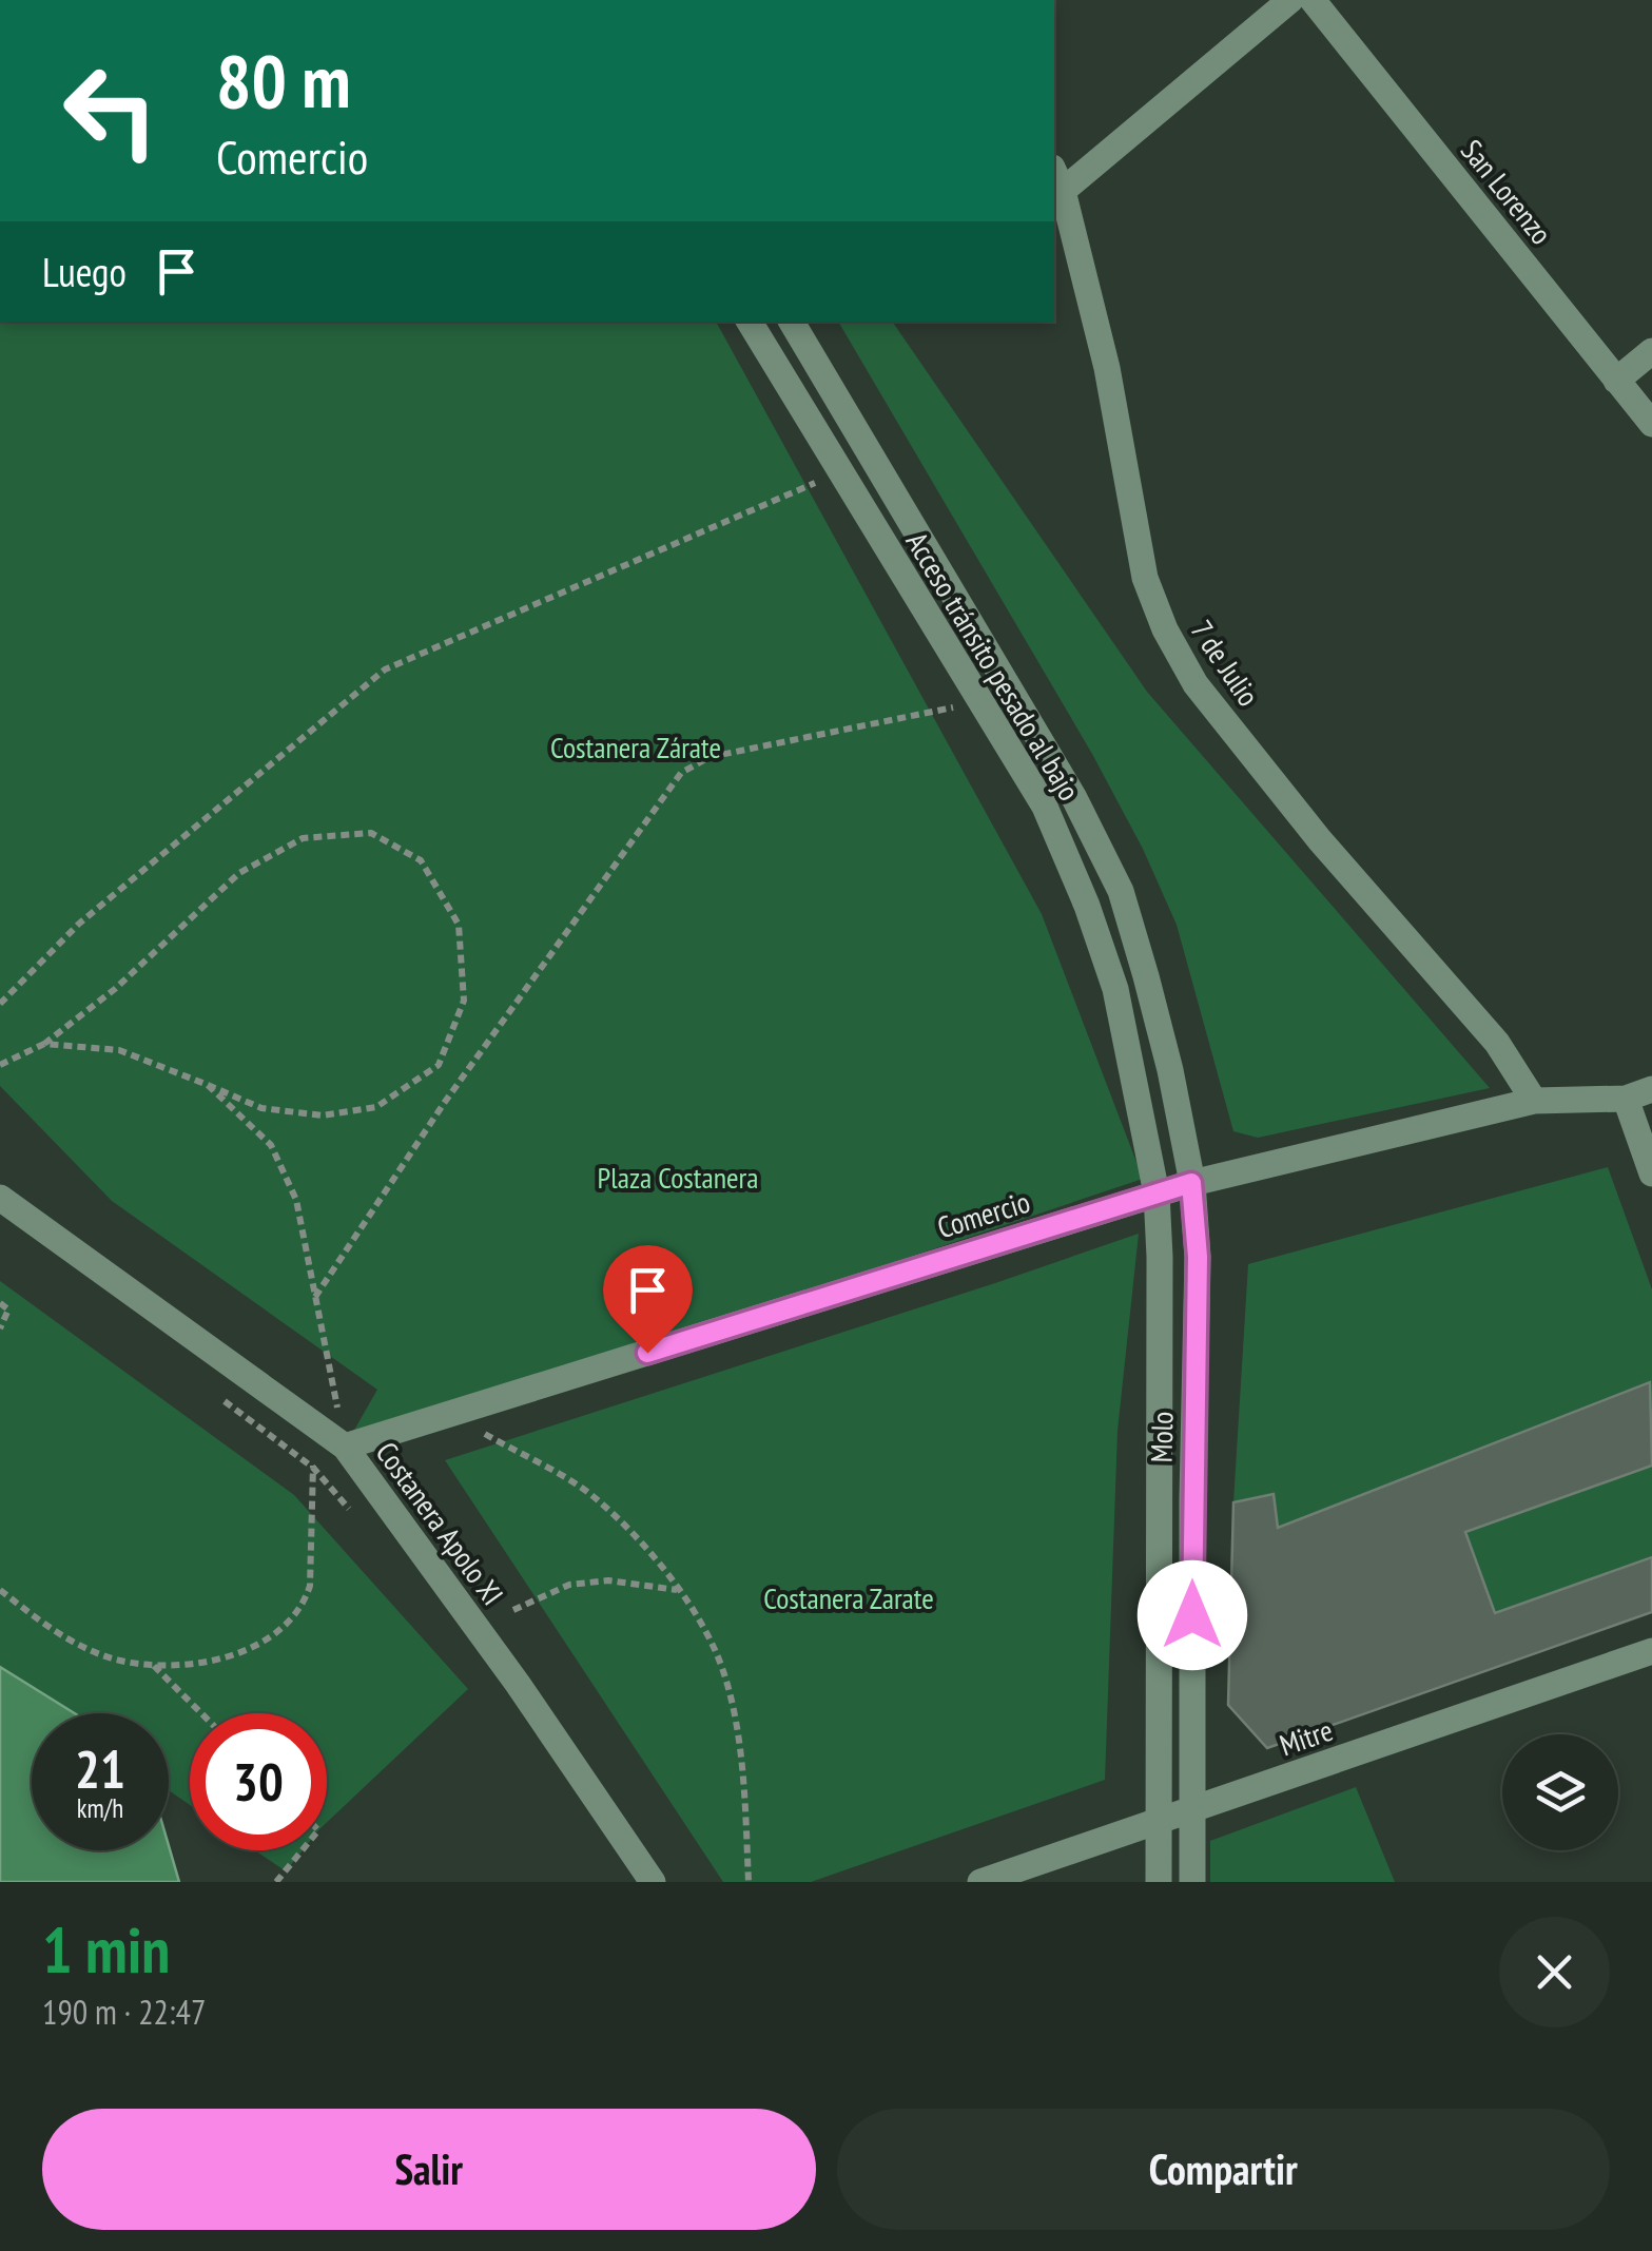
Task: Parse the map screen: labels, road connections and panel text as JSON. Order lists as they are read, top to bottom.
{
  "streets": {
    "street": [
      "San Lorenzo",
      "7 de Julio",
      "Acceso tránsito pesado al bajo",
      "Comercio",
      "Molo",
      "Costanera Apolo XI",
      "Mitre"
    ]
  },
  "crossings": [
    ["7 de Julio", "Comercio"],
    ["Acceso tránsito pesado al bajo", "Comercio"],
    ["Acceso tránsito pesado al bajo", "Molo"],
    ["Comercio", "Molo"],
    ["Comercio", "Costanera Apolo XI"],
    ["Molo", "Mitre"]
  ],
  "parks": ["Costanera Zárate", "Plaza Costanera", "Costanera Zarate"],
  "page": {
    "turn": ["80 m", "Comercio"],
    "then": "Luego",
    "speed": "21 km/h",
    "limit": "30",
    "heading": ["1 min", "190 m · 22:47"],
    "buttons": ["Salir", "Compartir"]
  }
}
